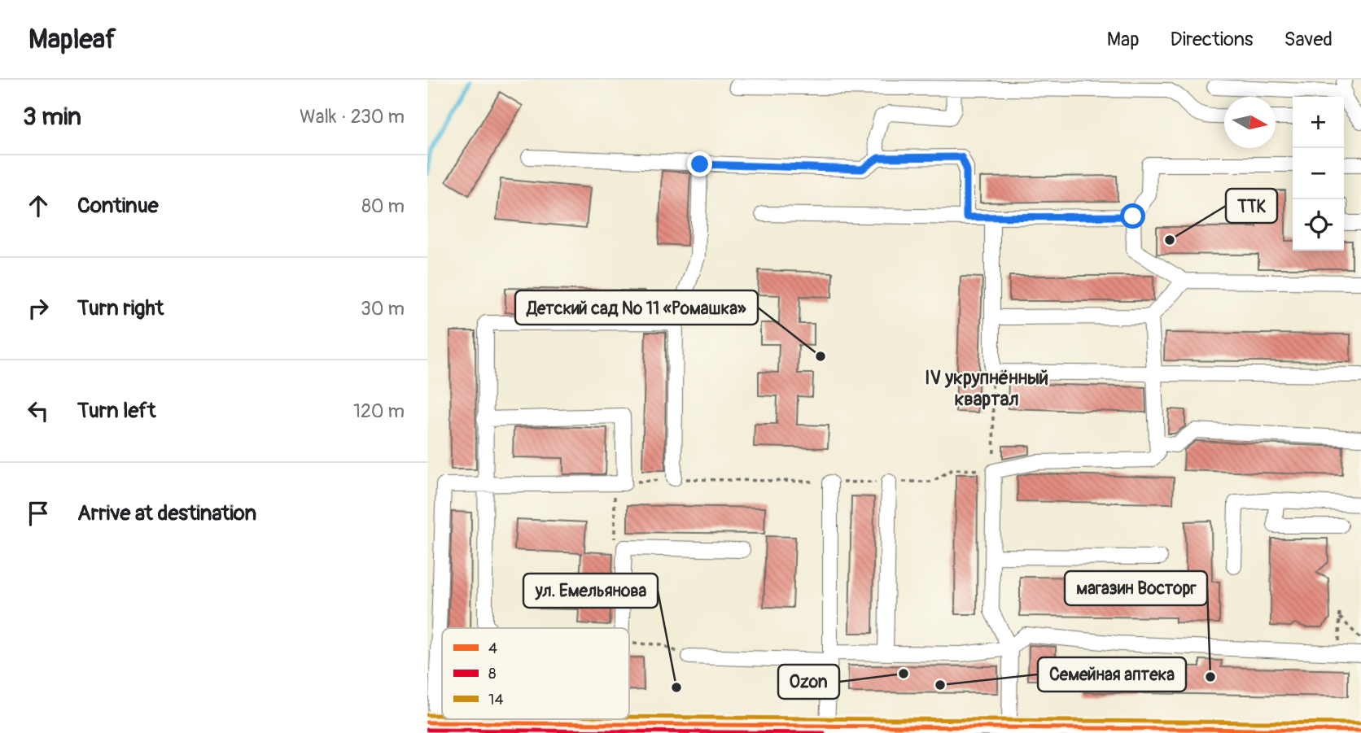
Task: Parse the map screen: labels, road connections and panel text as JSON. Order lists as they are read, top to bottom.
{
  "districts": ["IV укрупнённый квартал"],
  "places": [
    "ТТК",
    "Детский сад № 11 «Ромашка»",
    "Ozon",
    "магазин Восторг",
    "Семейная аптека",
    "ул. Емельянова"
  ],
  "lines": ["transit line 14", "transit line 4", "transit line 8"],
  "legend": ["4", "8", "14"],
  "north": "right",
  "page": {
    "header": "Mapleaf",
    "nav": ["Map", "Directions", "Saved"],
    "heading": ["3 min", "Walk · 230 m"],
    "map_buttons": ["+", "−"],
    "list": [
      ["Continue", "80 m"],
      ["Turn right", "30 m"],
      ["Turn left", "120 m"],
      "Arrive at destination"
    ]
  }
}
